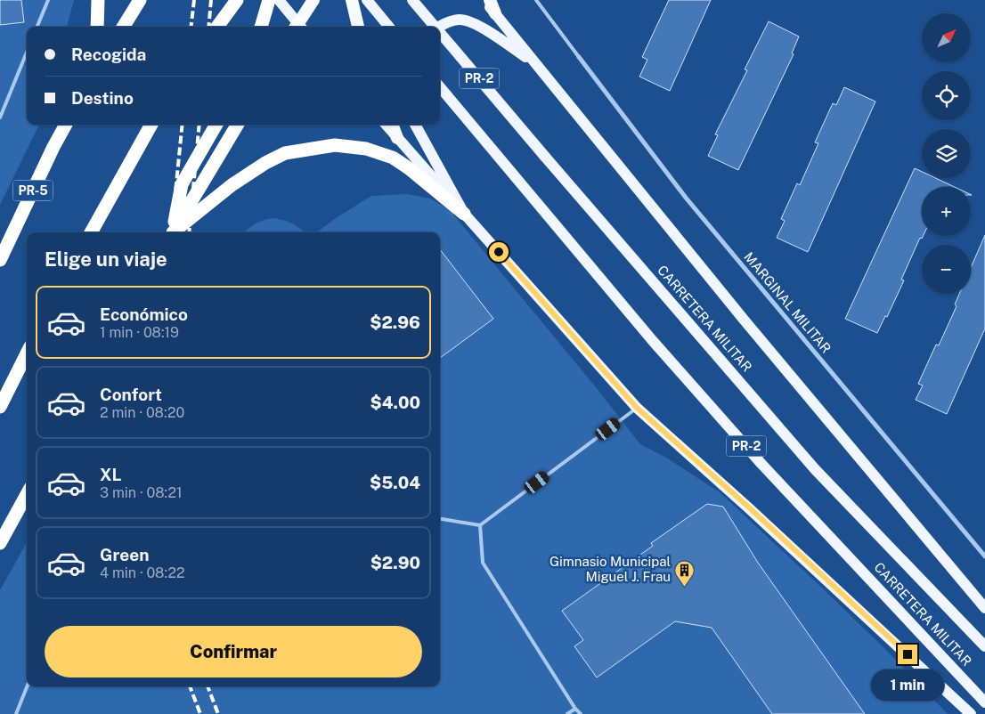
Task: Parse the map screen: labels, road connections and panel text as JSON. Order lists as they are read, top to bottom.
{
  "streets": {
    "highway": ["PR-5"],
    "main road": ["PR-2", "CARRETERA MILITAR"],
    "street": ["MARGINAL MILITAR"]
  },
  "places": {
    "building": ["Gimnasio Municipal Miguel J. Frau"]
  },
  "north": "top right",
  "page": {
    "map_buttons": ["+", "−"],
    "banner": ["Recogida", "Destino"],
    "heading": "Elige un viaje",
    "list": [
      {
        "name": "Económico",
        "note": "1 min · 08:19",
        "value": "$2.96"
      },
      {
        "name": "Confort",
        "note": "2 min · 08:20",
        "value": "$4.00"
      },
      {
        "name": "XL",
        "note": "3 min · 08:21",
        "value": "$5.04"
      },
      {
        "name": "Green",
        "note": "4 min · 08:22",
        "value": "$2.90"
      }
    ],
    "buttons": "Confirmar",
    "bubble": "1 min"
  }
}
